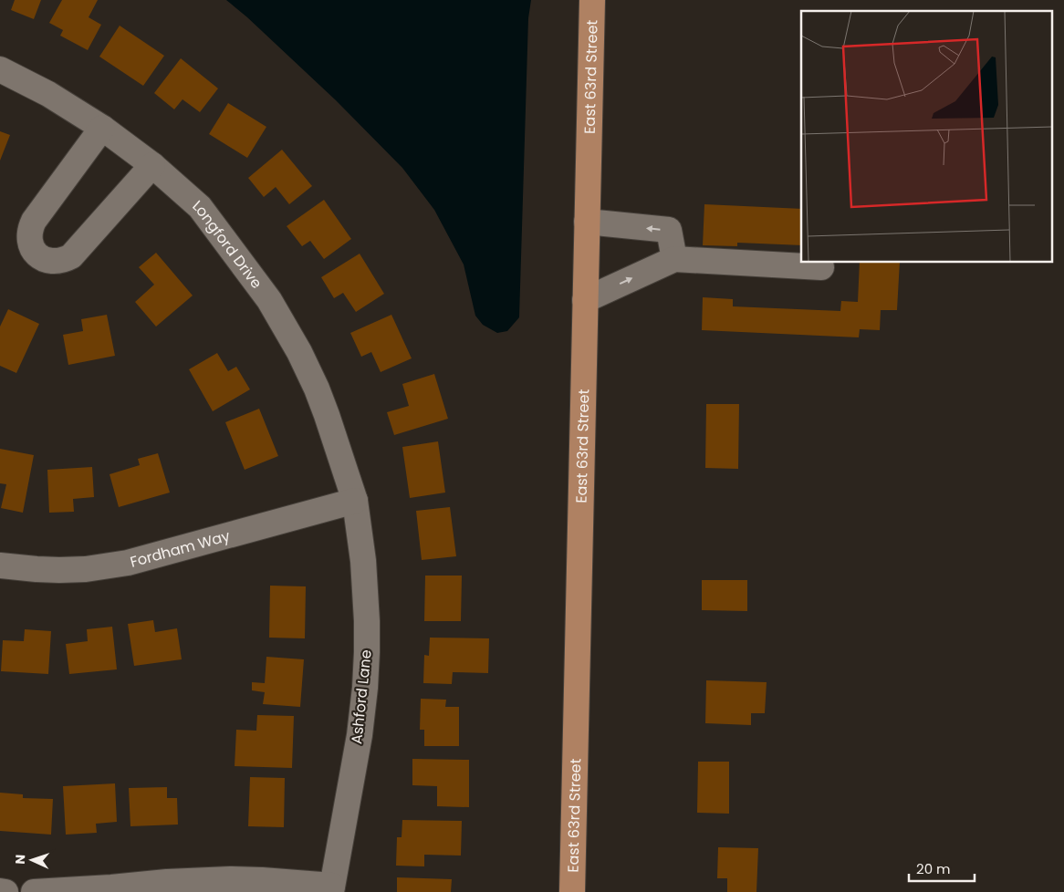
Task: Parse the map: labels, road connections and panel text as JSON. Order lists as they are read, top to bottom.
{
  "streets": {
    "main road": ["East 63rd Street"],
    "street": ["Longford Drive", "Fordham Way", "Ashford Lane"]
  },
  "crossings": [
    ["Longford Drive", "Fordham Way"],
    ["Longford Drive", "Ashford Lane"],
    ["Fordham Way", "Ashford Lane"]
  ],
  "scale_bar": "20 m",
  "north": "left"
}
